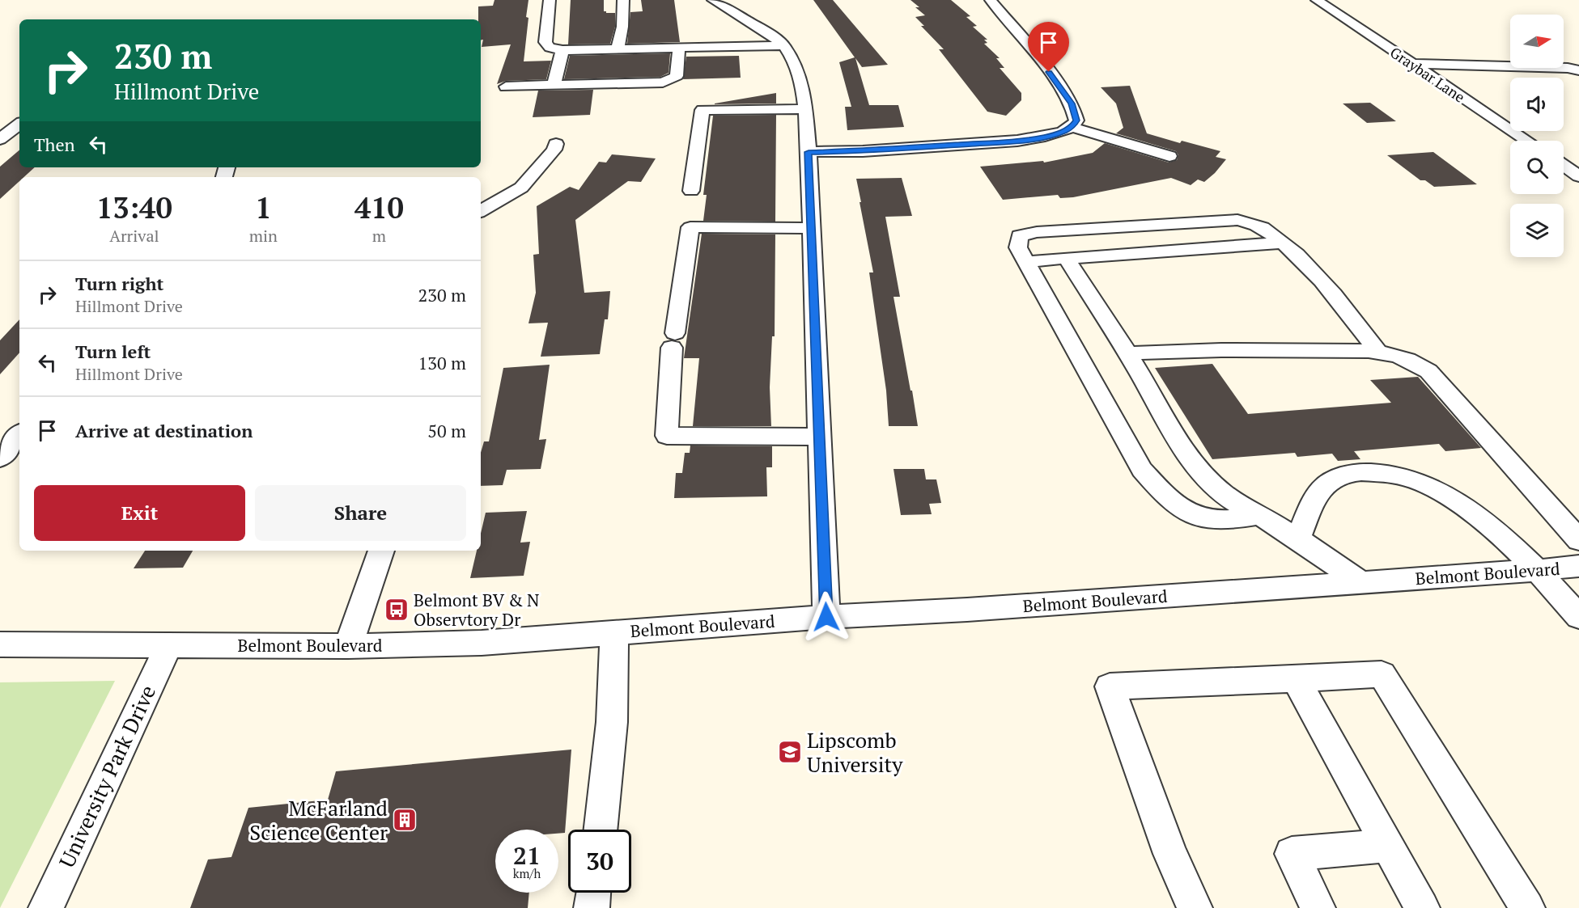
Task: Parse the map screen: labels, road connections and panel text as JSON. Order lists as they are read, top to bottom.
{
  "streets": {
    "street": ["Graybar Lane", "Belmont Boulevard", "University Park Drive"]
  },
  "crossings": [
    ["Belmont Boulevard", "University Park Drive"]
  ],
  "places": {
    "bus stop": ["Belmont BV & N Observtory Dr"],
    "school or university": ["Lipscomb University"],
    "building": ["McFarland Science Center"]
  },
  "north": "right",
  "page": {
    "turn": ["230 m", "Hillmont Drive"],
    "then": "Then",
    "eta": [
      "13:40",
      "Arrival",
      "1",
      "min",
      "410",
      "m"
    ],
    "list": [
      {
        "name": "Turn right",
        "note": "Hillmont Drive",
        "value": "230 m"
      },
      {
        "name": "Turn left",
        "note": "Hillmont Drive",
        "value": "130 m"
      },
      {
        "name": "Arrive at destination",
        "value": "50 m"
      }
    ],
    "buttons": ["Exit", "Share"],
    "speed": "21 km/h",
    "limit": "30"
  }
}
